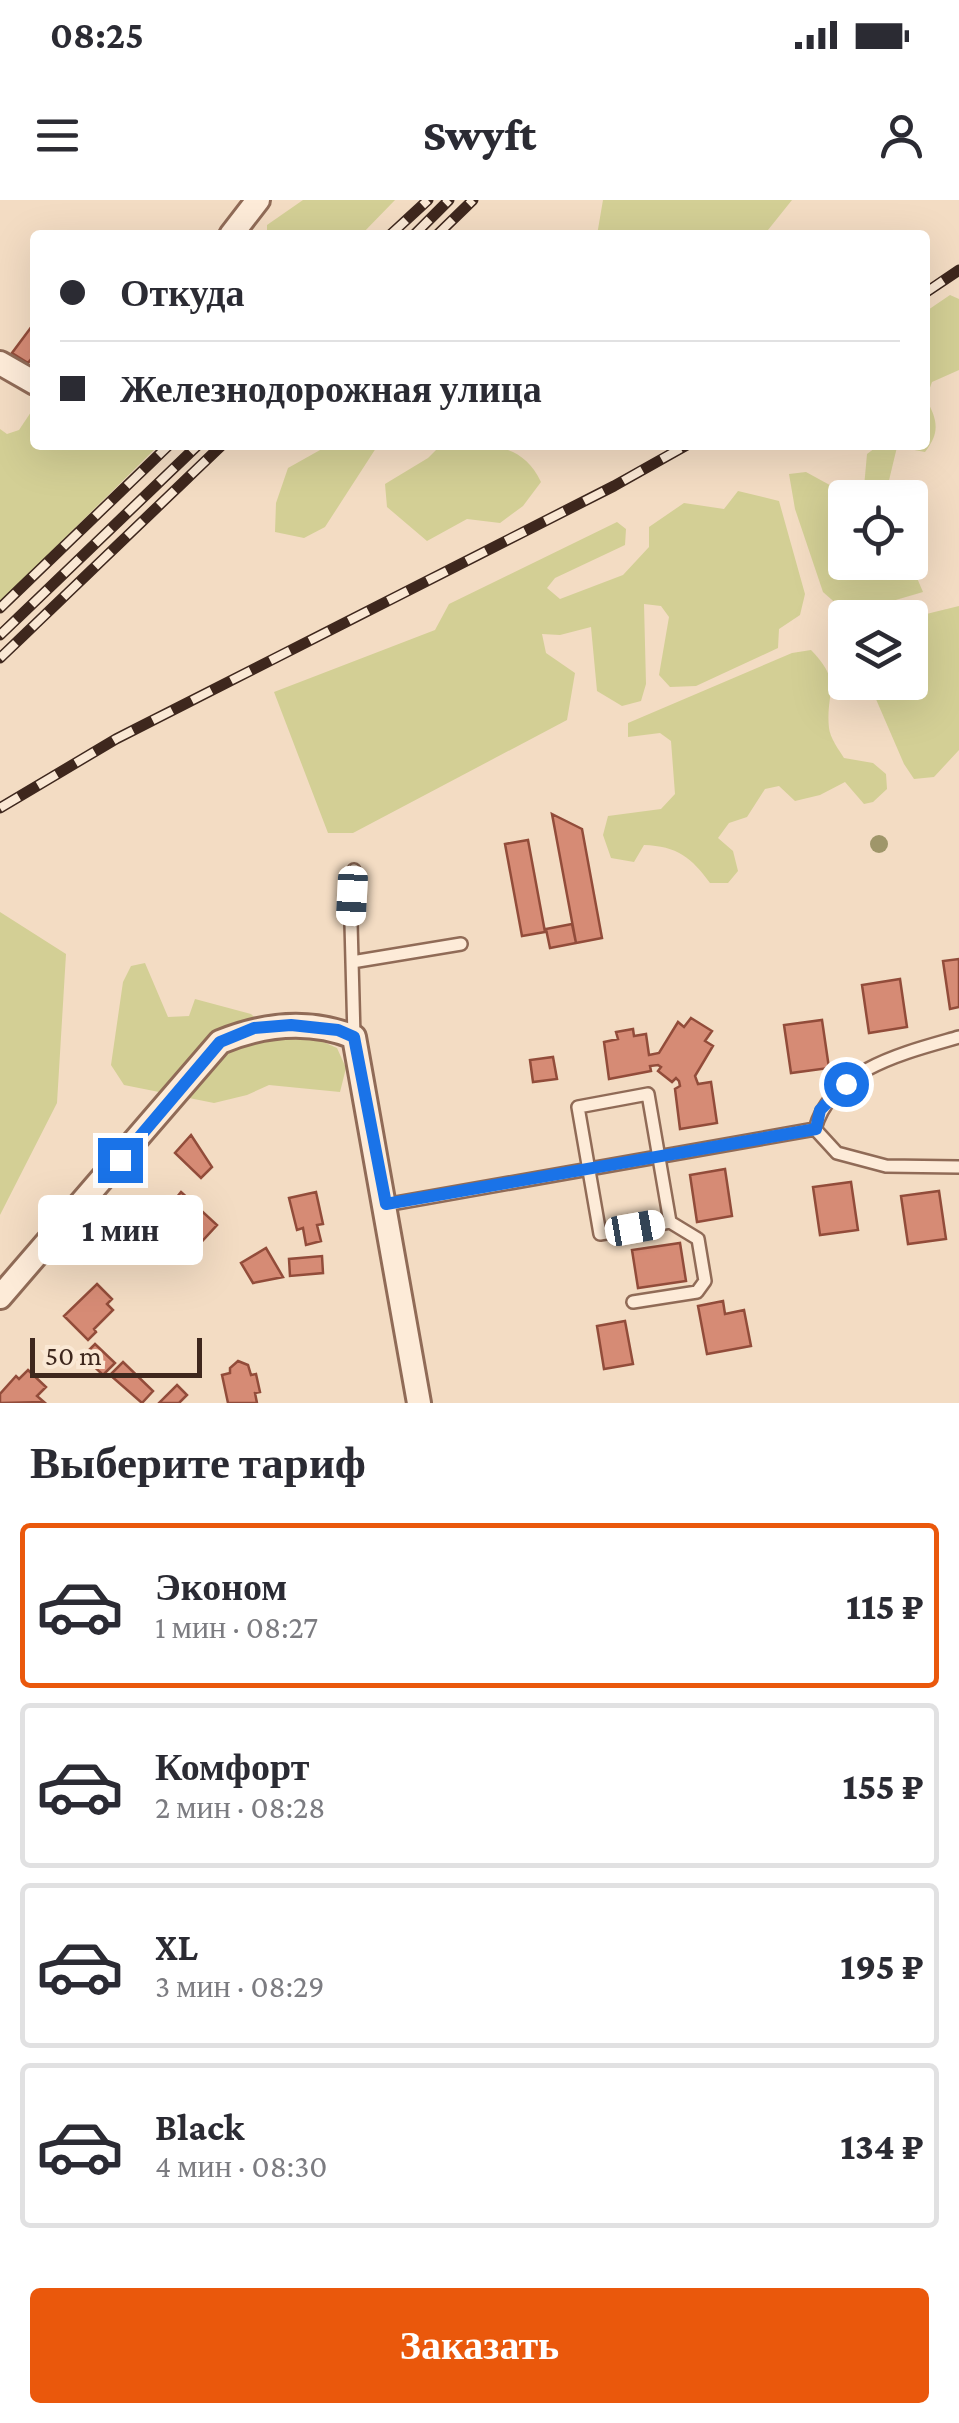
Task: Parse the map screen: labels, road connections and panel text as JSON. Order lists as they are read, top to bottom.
{
  "scale_bar": "50 m",
  "page": {
    "status": "08:25",
    "header": "Swyft",
    "banner": ["Откуда", "Железнодорожная улица"],
    "bubble": "1 мин",
    "scale": "50 m",
    "heading": "Выберите тариф",
    "list": [
      {
        "name": "Эконом",
        "note": "1 мин · 08:27",
        "value": "115 ₽"
      },
      {
        "name": "Комфорт",
        "note": "2 мин · 08:28",
        "value": "155 ₽"
      },
      {
        "name": "XL",
        "note": "3 мин · 08:29",
        "value": "195 ₽"
      },
      {
        "name": "Black",
        "note": "4 мин · 08:30",
        "value": "134 ₽"
      }
    ],
    "buttons": "Заказать"
  }
}
